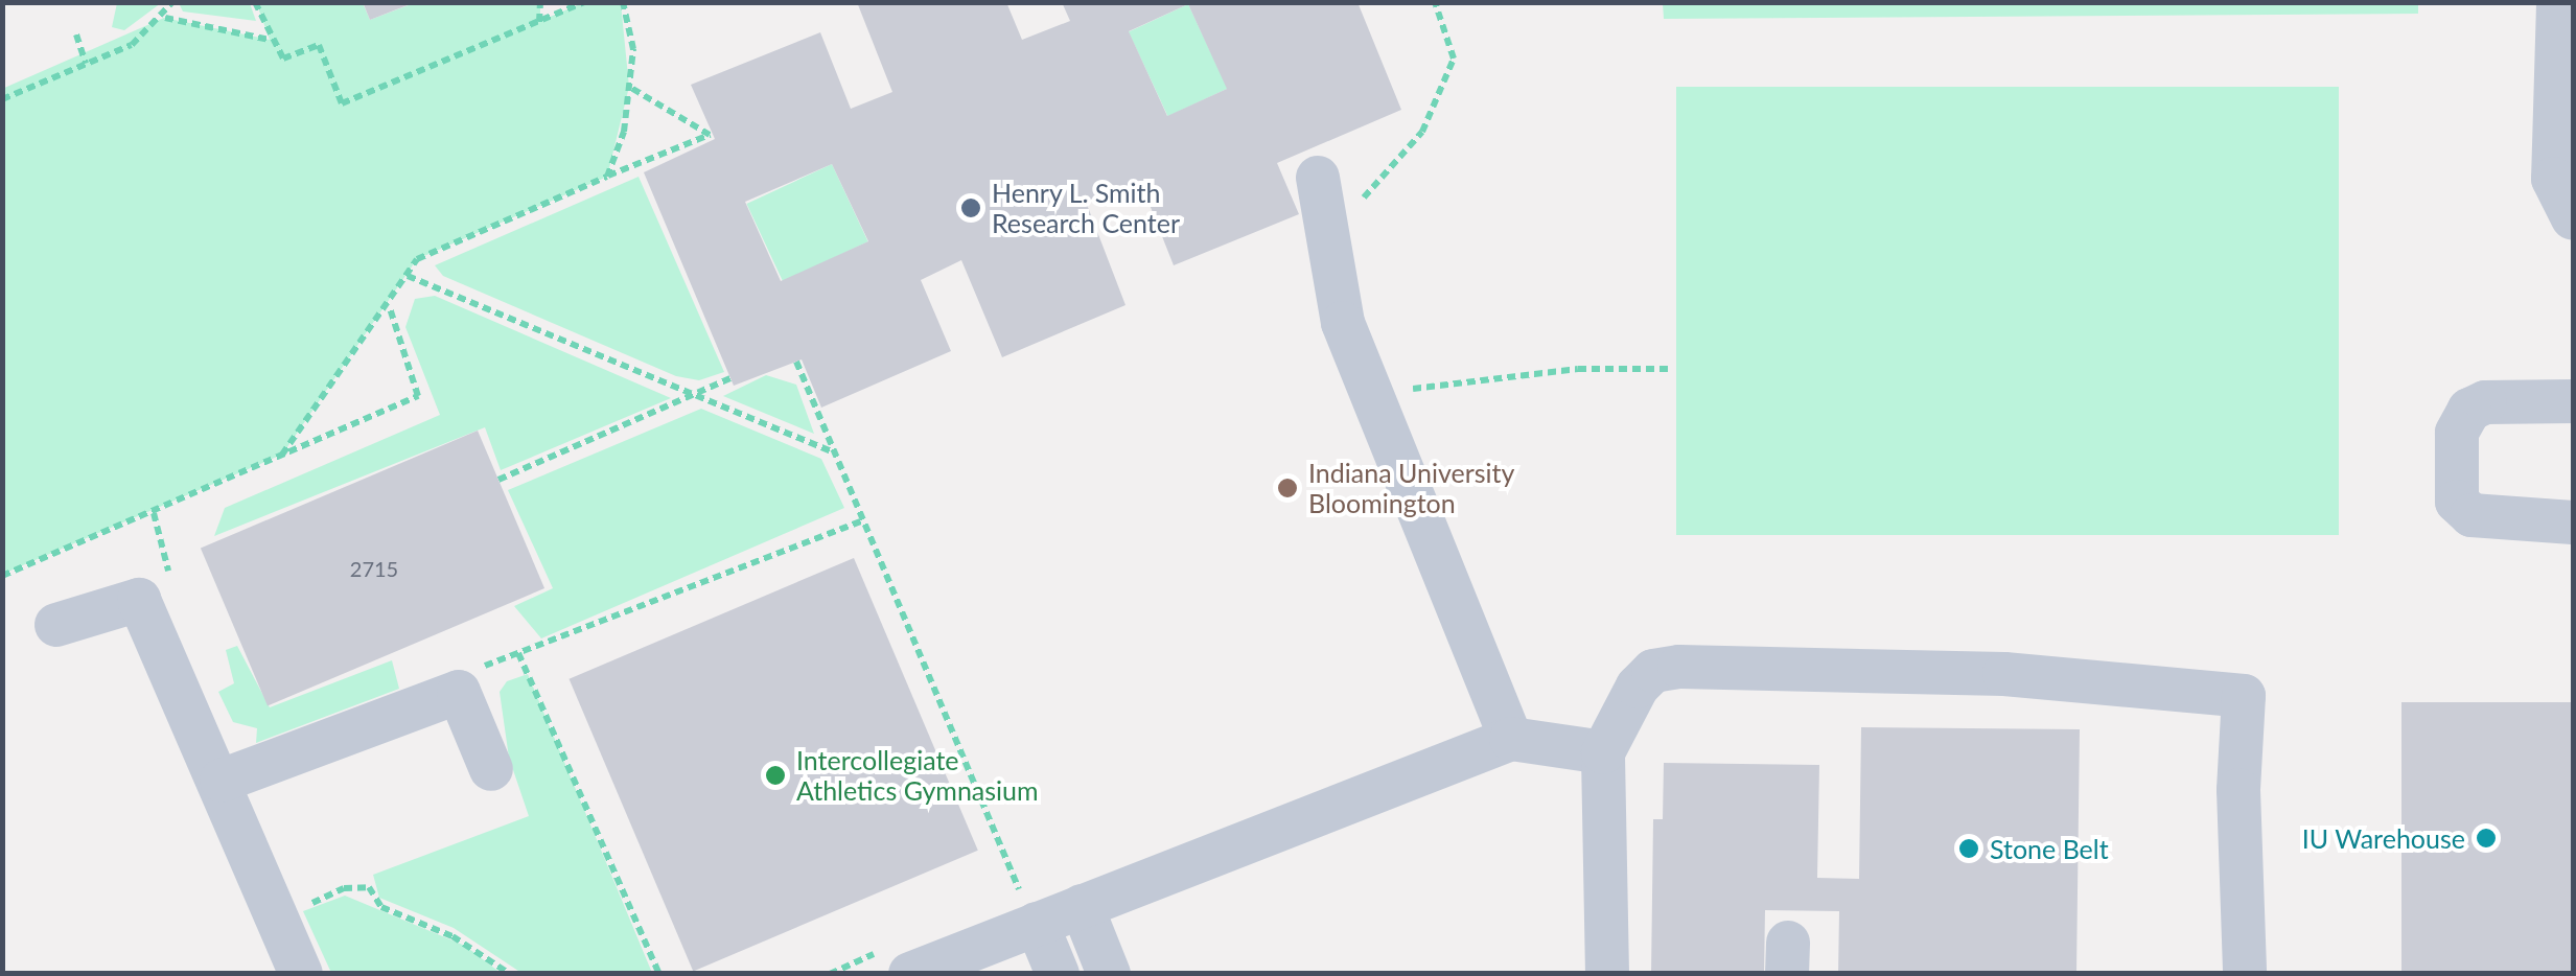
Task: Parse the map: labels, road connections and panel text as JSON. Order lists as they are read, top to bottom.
{
  "places": [
    "Henry L. Smith Research Center",
    "Indiana University Bloomington",
    "Intercollegiate Athletics Gymnasium",
    "IU Warehouse",
    "Stone Belt"
  ],
  "house_numbers": ["2715"]
}
